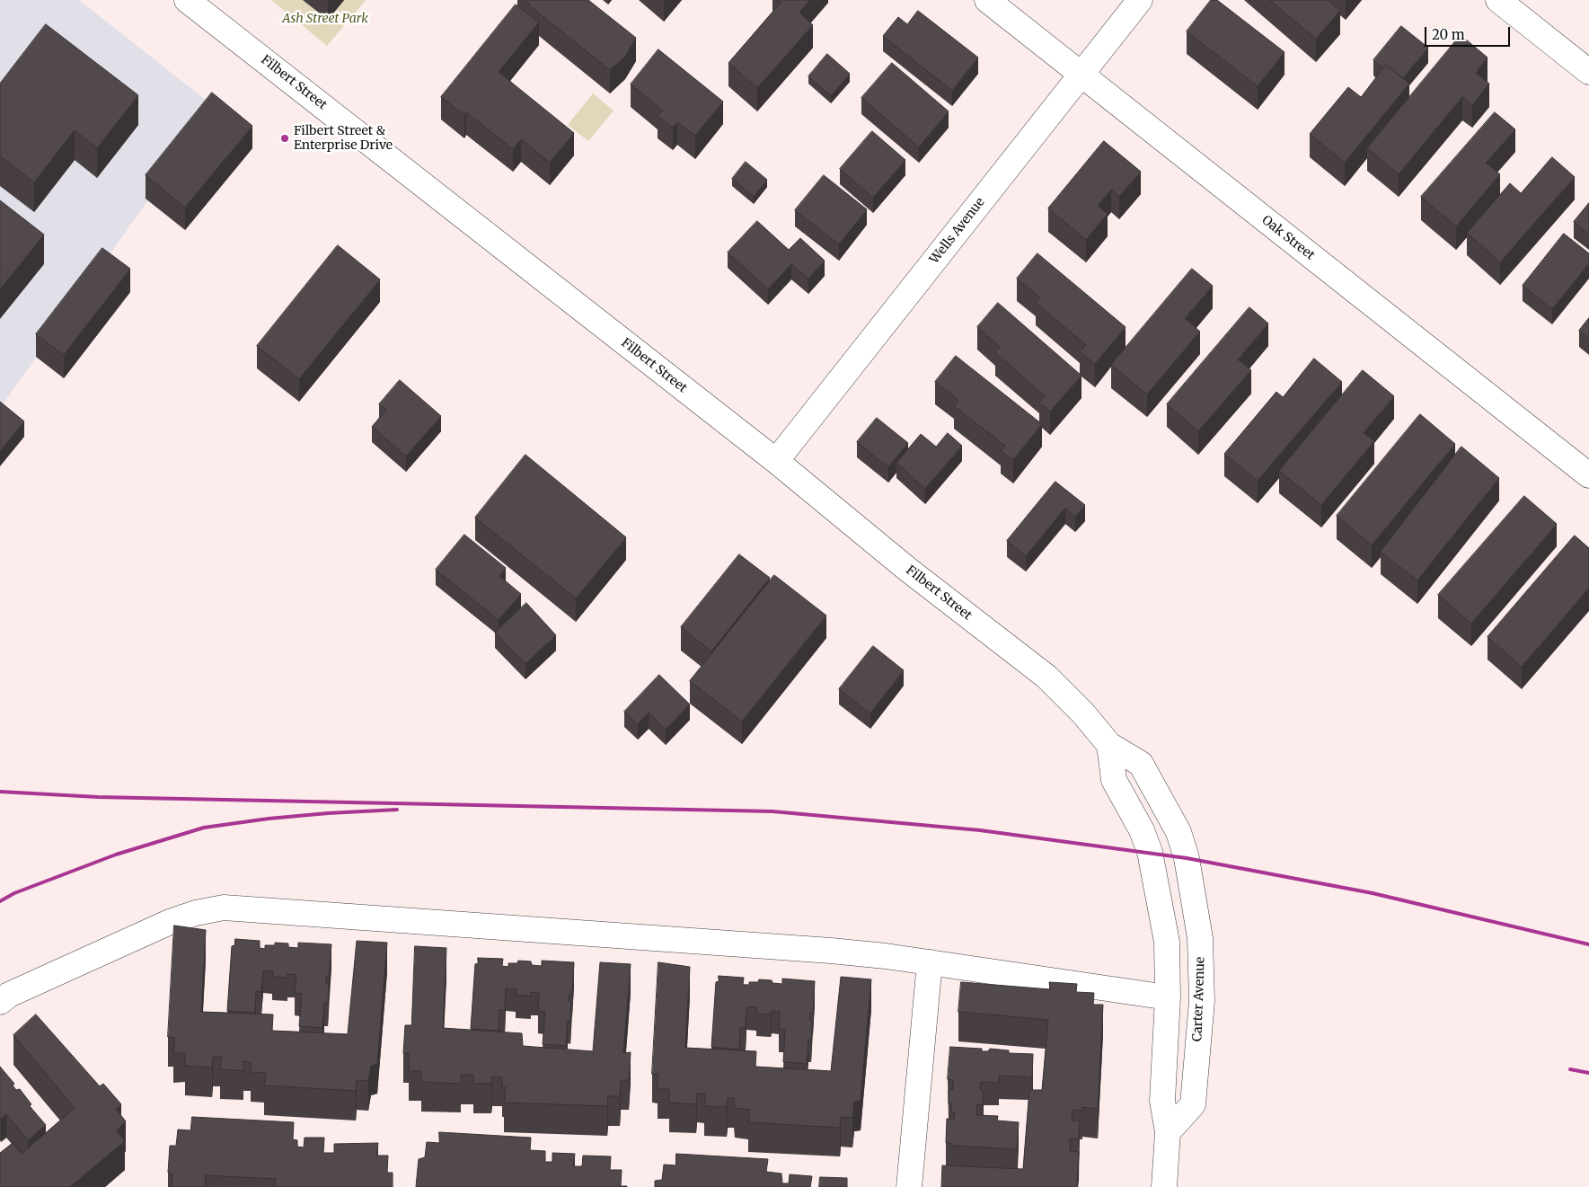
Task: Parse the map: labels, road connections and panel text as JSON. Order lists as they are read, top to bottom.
{
  "streets": {
    "street": [
      "Filbert Street",
      "Wells Avenue",
      "Oak Street",
      "Carter Avenue"
    ]
  },
  "crossings": [
    ["Filbert Street", "Wells Avenue"],
    ["Filbert Street", "Carter Avenue"],
    ["Wells Avenue", "Oak Street"]
  ],
  "parks": ["Ash Street Park"],
  "places": ["Filbert Street & Enterprise Drive"],
  "scale_bar": "20 m"
}
